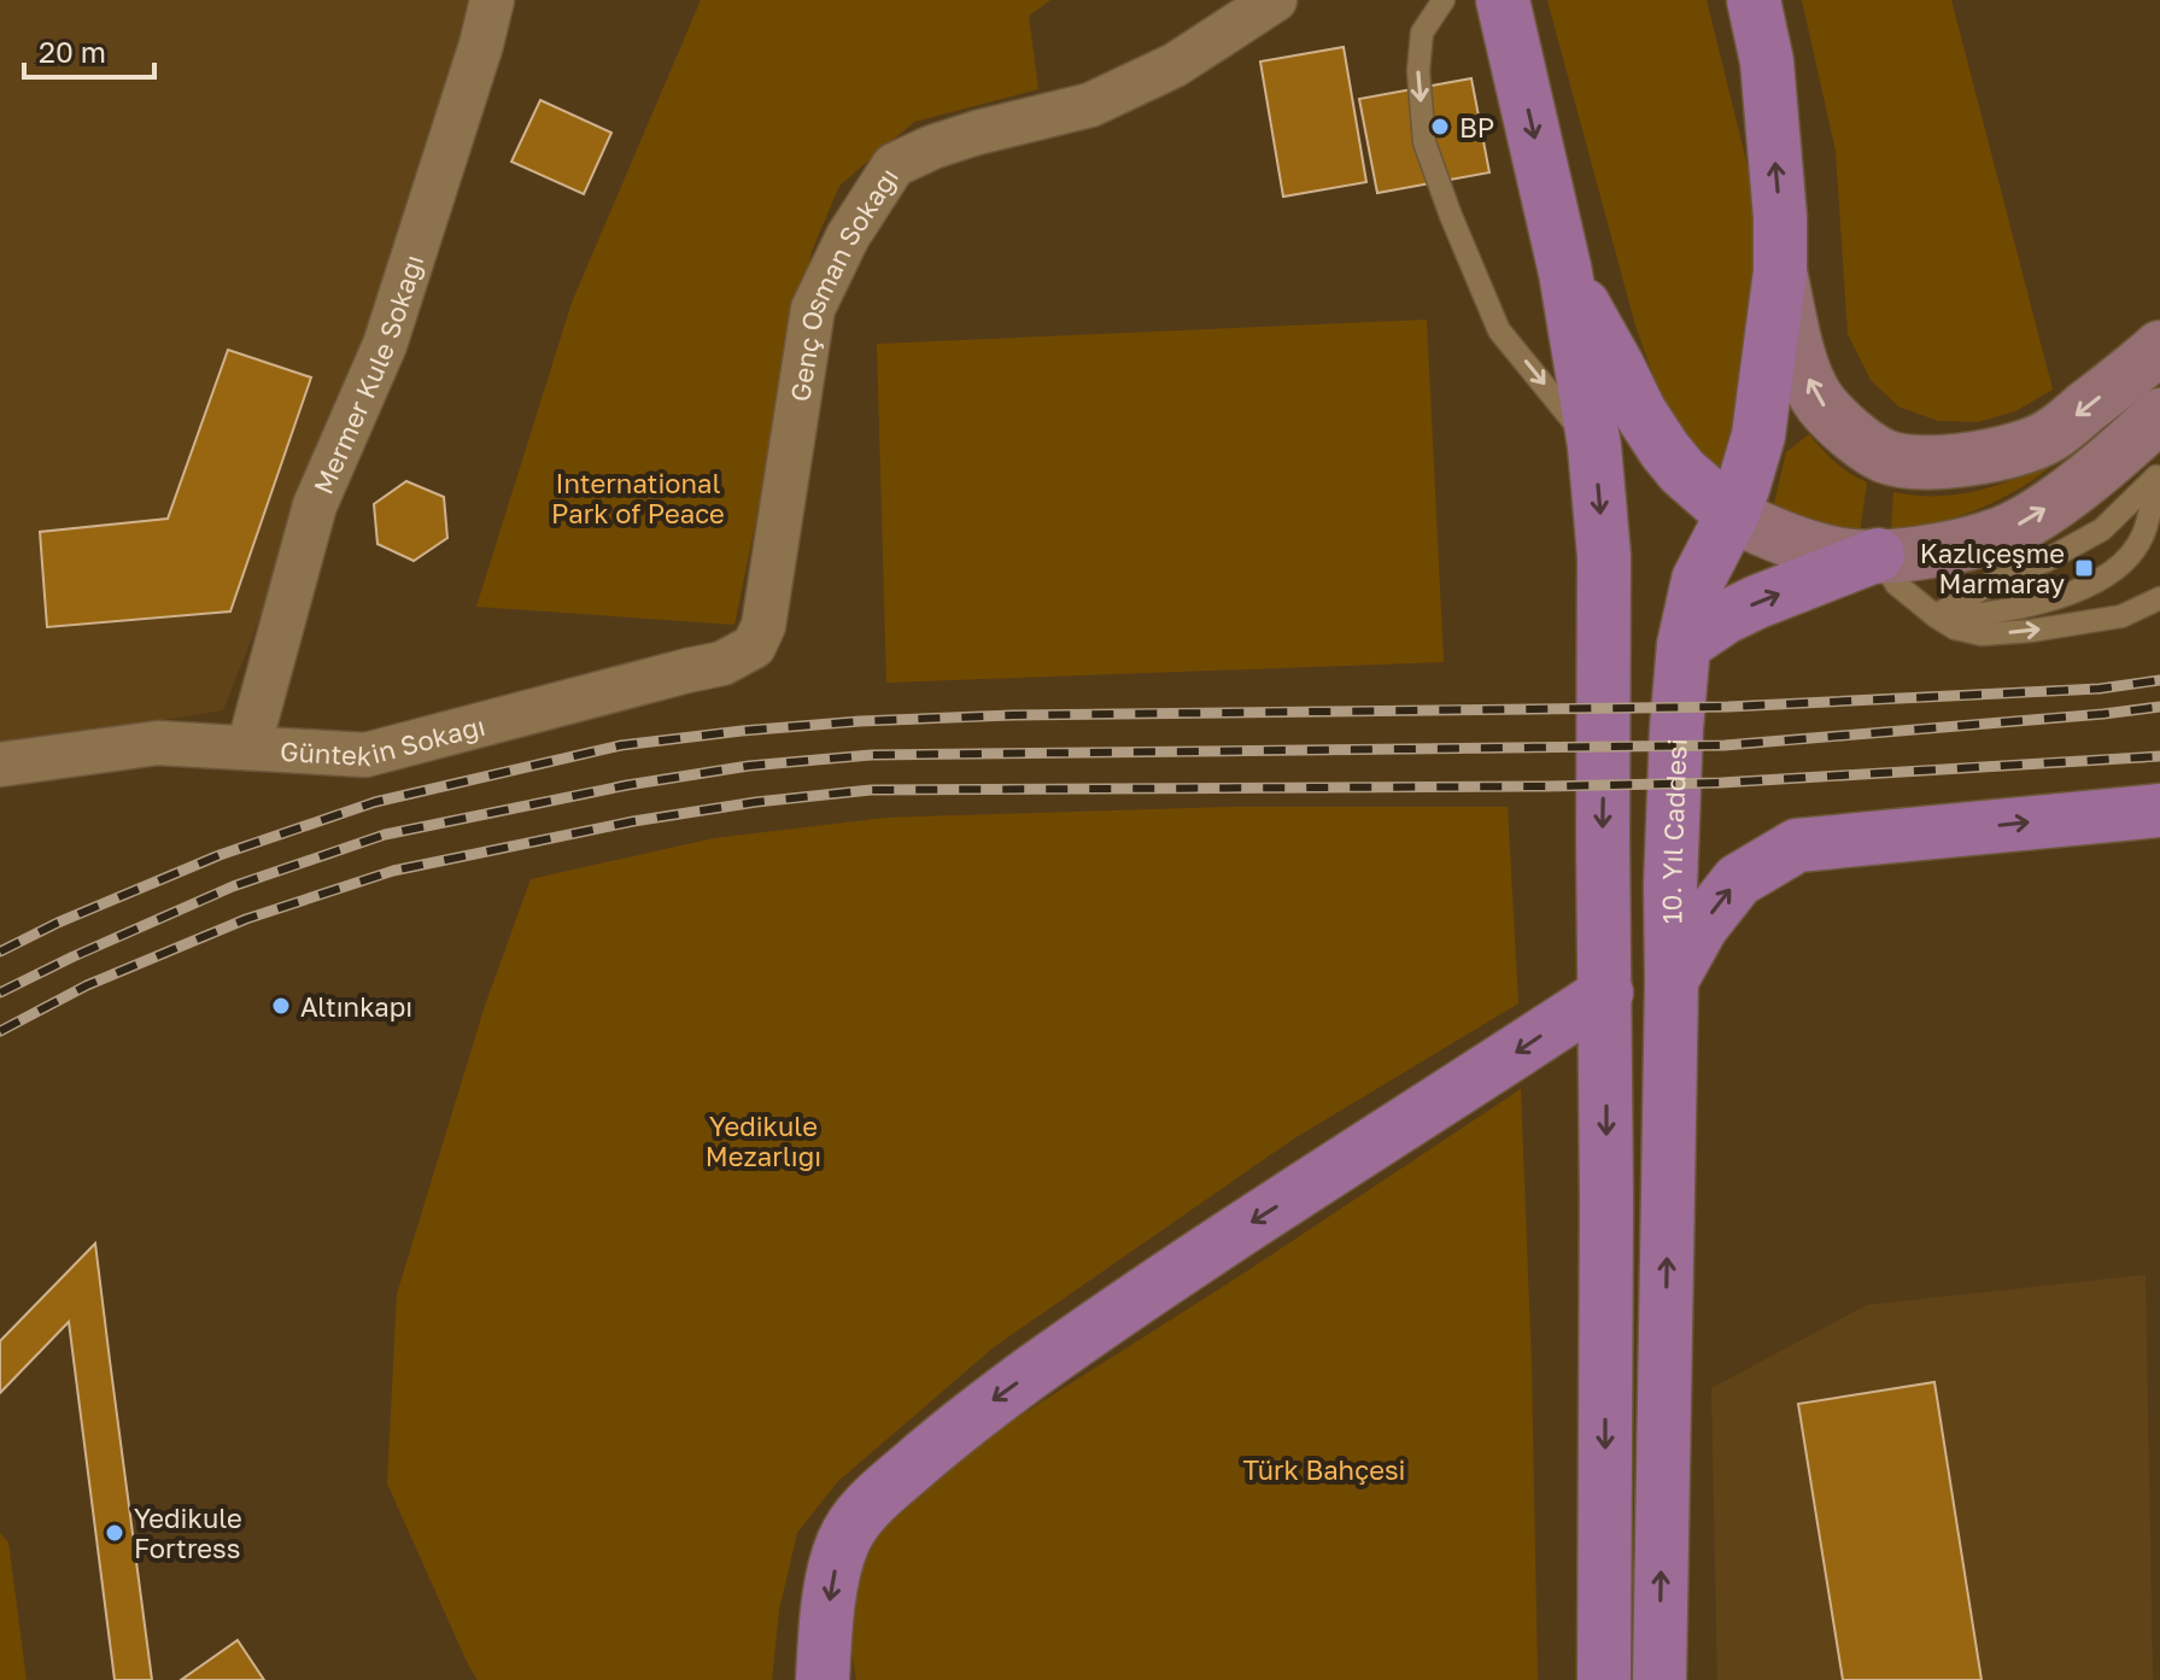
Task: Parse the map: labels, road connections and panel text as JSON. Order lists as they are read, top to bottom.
{
  "streets": {
    "main road": ["10. Yıl Caddesi"],
    "street": ["Genç Osman Sokağı", "Mermer Kule Sokağı", "Güntekin Sokağı"]
  },
  "crossings": [
    ["Genç Osman Sokağı", "Güntekin Sokağı"],
    ["Mermer Kule Sokağı", "Güntekin Sokağı"]
  ],
  "parks": ["International Park of Peace", "Yedikule Mezarlığı", "Türk Bahçesi"],
  "places": {
    "other": ["BP", "Altınkapı", "Yedikule Fortress"],
    "transit": ["Kazlıçeşme Marmaray"]
  },
  "scale_bar": "20 m"
}
